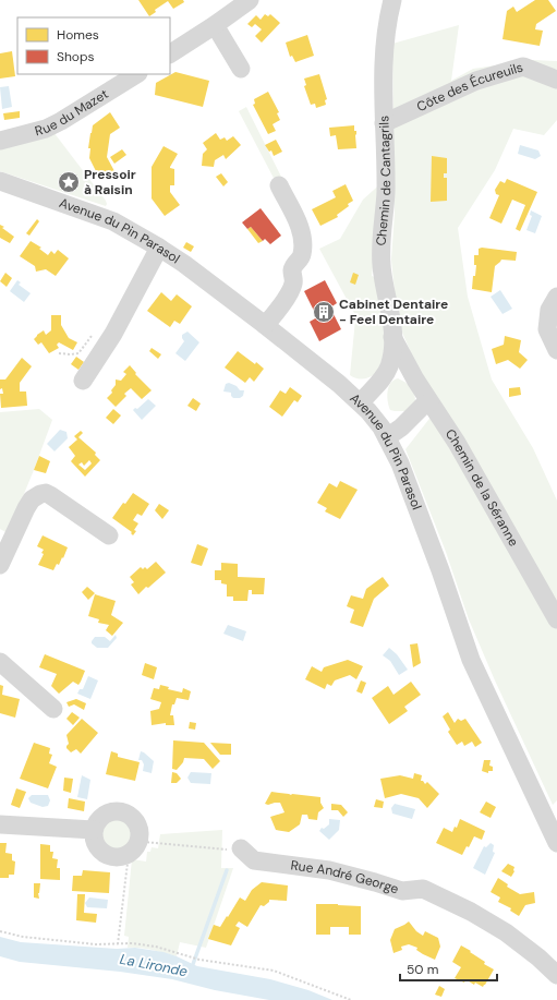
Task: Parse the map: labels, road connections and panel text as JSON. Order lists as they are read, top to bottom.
{
  "streets": {
    "street": [
      "Côte des Écureuils",
      "Rue du Mazet",
      "Chemin de Cantagrils",
      "Avenue du Pin Parasol",
      "Chemin de la Séranne",
      "Rue André George"
    ]
  },
  "crossings": [
    ["Côte des Écureuils", "Chemin de Cantagrils"],
    ["Chemin de Cantagrils", "Chemin de la Séranne"]
  ],
  "water": ["La Lironde"],
  "places": {
    "place": ["Pressoir à Raisin"],
    "building": ["Cabinet Dentaire - Feel Dentaire"]
  },
  "legend": ["Homes", "Shops"],
  "scale_bar": "50 m"
}
